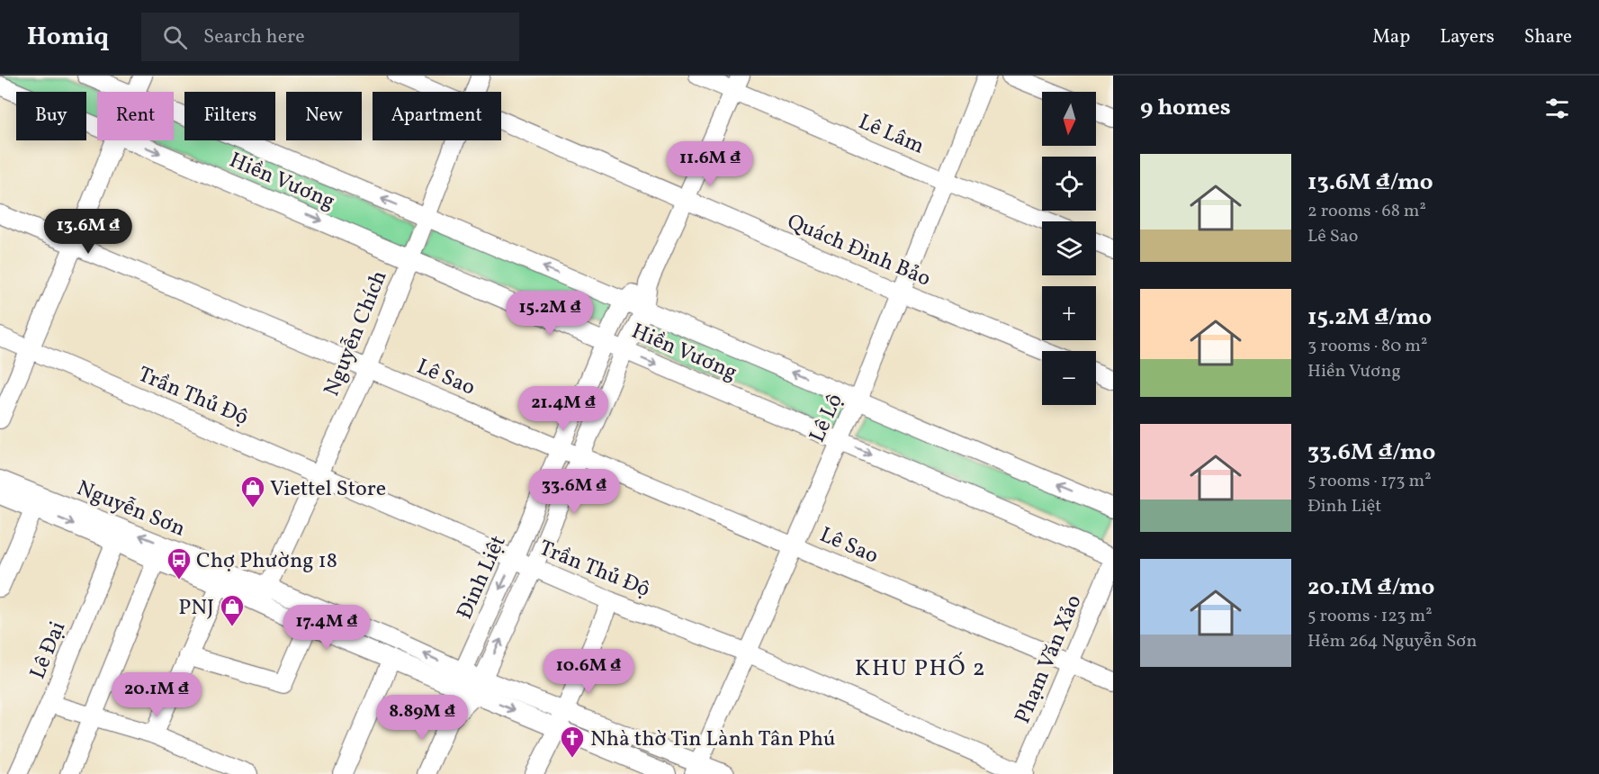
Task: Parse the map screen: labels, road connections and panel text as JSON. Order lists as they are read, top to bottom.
{
  "streets": {
    "street": [
      "Lê Lâm",
      "Hiền Vương",
      "Quách Đình Bảo",
      "Nguyễn Chích",
      "Lê Sao",
      "Trần Thủ Độ",
      "Lê Lộ",
      "Nguyễn Sơn",
      "Đinh Liệt",
      "Lê Đại",
      "Phạm Văn Xảo"
    ]
  },
  "crossings": [
    ["Lê Lâm", "Lê Lộ"],
    ["Lê Lâm", "Đinh Liệt"],
    ["Hiền Vương", "Nguyễn Chích"],
    ["Hiền Vương", "Lê Lộ"],
    ["Hiền Vương", "Đinh Liệt"],
    ["Hiền Vương", "Phạm Văn Xảo"],
    ["Quách Đình Bảo", "Lê Lộ"],
    ["Quách Đình Bảo", "Đinh Liệt"],
    ["Nguyễn Chích", "Lê Sao"],
    ["Nguyễn Chích", "Trần Thủ Độ"],
    ["Nguyễn Chích", "Nguyễn Sơn"],
    ["Lê Sao", "Lê Lộ"],
    ["Lê Sao", "Đinh Liệt"],
    ["Lê Sao", "Phạm Văn Xảo"],
    ["Trần Thủ Độ", "Lê Lộ"],
    ["Trần Thủ Độ", "Đinh Liệt"],
    ["Trần Thủ Độ", "Phạm Văn Xảo"],
    ["Lê Lộ", "Nguyễn Sơn"],
    ["Nguyễn Sơn", "Đinh Liệt"],
    ["Nguyễn Sơn", "Lê Đại"]
  ],
  "districts": ["KHU PHỐ 2"],
  "places": {
    "shop": ["Viettel Store", "PNJ"],
    "bus stop": ["Chợ Phường 18"],
    "church": ["Nhà thờ Tin Lành Tân Phú"]
  },
  "north": "bottom",
  "page": {
    "header": "Homiq",
    "search": "Search here",
    "nav": ["Map", "Layers", "Share"],
    "heading": "9 homes",
    "map_buttons": ["+", "−"],
    "chip": [
      "Buy",
      "Rent",
      "Filters",
      "New",
      "Apartment"
    ],
    "list": [
      {
        "name": "13.6M ₫/mo",
        "note": "2 rooms · 68 m² · Lê Sao"
      },
      {
        "name": "15.2M ₫/mo",
        "note": "3 rooms · 80 m² · Hiền Vương"
      },
      {
        "name": "33.6M ₫/mo",
        "note": "5 rooms · 173 m² · Đinh Liệt"
      },
      {
        "name": "20.1M ₫/mo",
        "note": "5 rooms · 123 m² · Hẻm 264 Nguyễn Sơn"
      }
    ],
    "price": [
      "11.6M ₫",
      "13.6M ₫",
      "15.2M ₫",
      "21.4M ₫",
      "33.6M ₫",
      "17.4M ₫",
      "10.6M ₫",
      "20.1M ₫",
      "8.89M ₫"
    ]
  }
}
